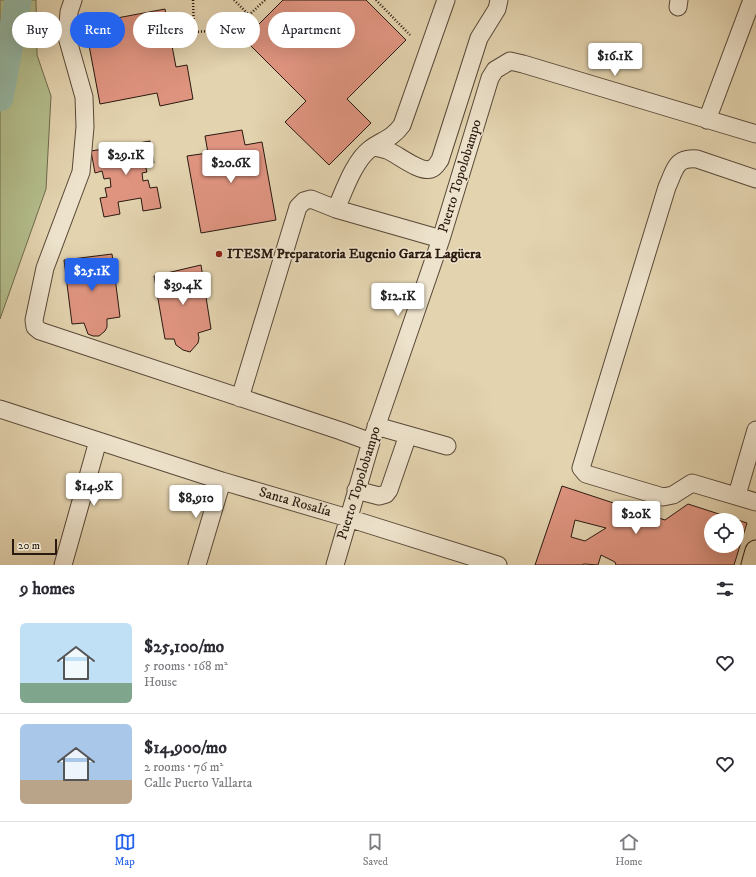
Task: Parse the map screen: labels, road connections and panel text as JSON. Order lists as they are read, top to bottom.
{
  "streets": {
    "street": ["Puerto Topolobampo", "Santa Rosalía"]
  },
  "crossings": [
    ["Puerto Topolobampo", "Santa Rosalía"]
  ],
  "places": ["ITESM Preparatoria Eugenio Garza Lagüera"],
  "scale_bar": "20 m",
  "page": {
    "chip": [
      "Buy",
      "Rent",
      "Filters",
      "New",
      "Apartment"
    ],
    "price": [
      "$16.1K",
      "$29.1K",
      "$20.6K",
      "$25.1K",
      "$39.4K",
      "$12.1K",
      "$14.9K",
      "$8,910",
      "$20K"
    ],
    "scale": "20 m",
    "heading": "9 homes",
    "list": [
      {
        "name": "$25,100/mo",
        "note": "5 rooms · 168 m² · House"
      },
      {
        "name": "$14,900/mo",
        "note": "2 rooms · 76 m² · Calle Puerto Vallarta"
      }
    ],
    "tabs": ["Map", "Saved", "Home"]
  }
}
